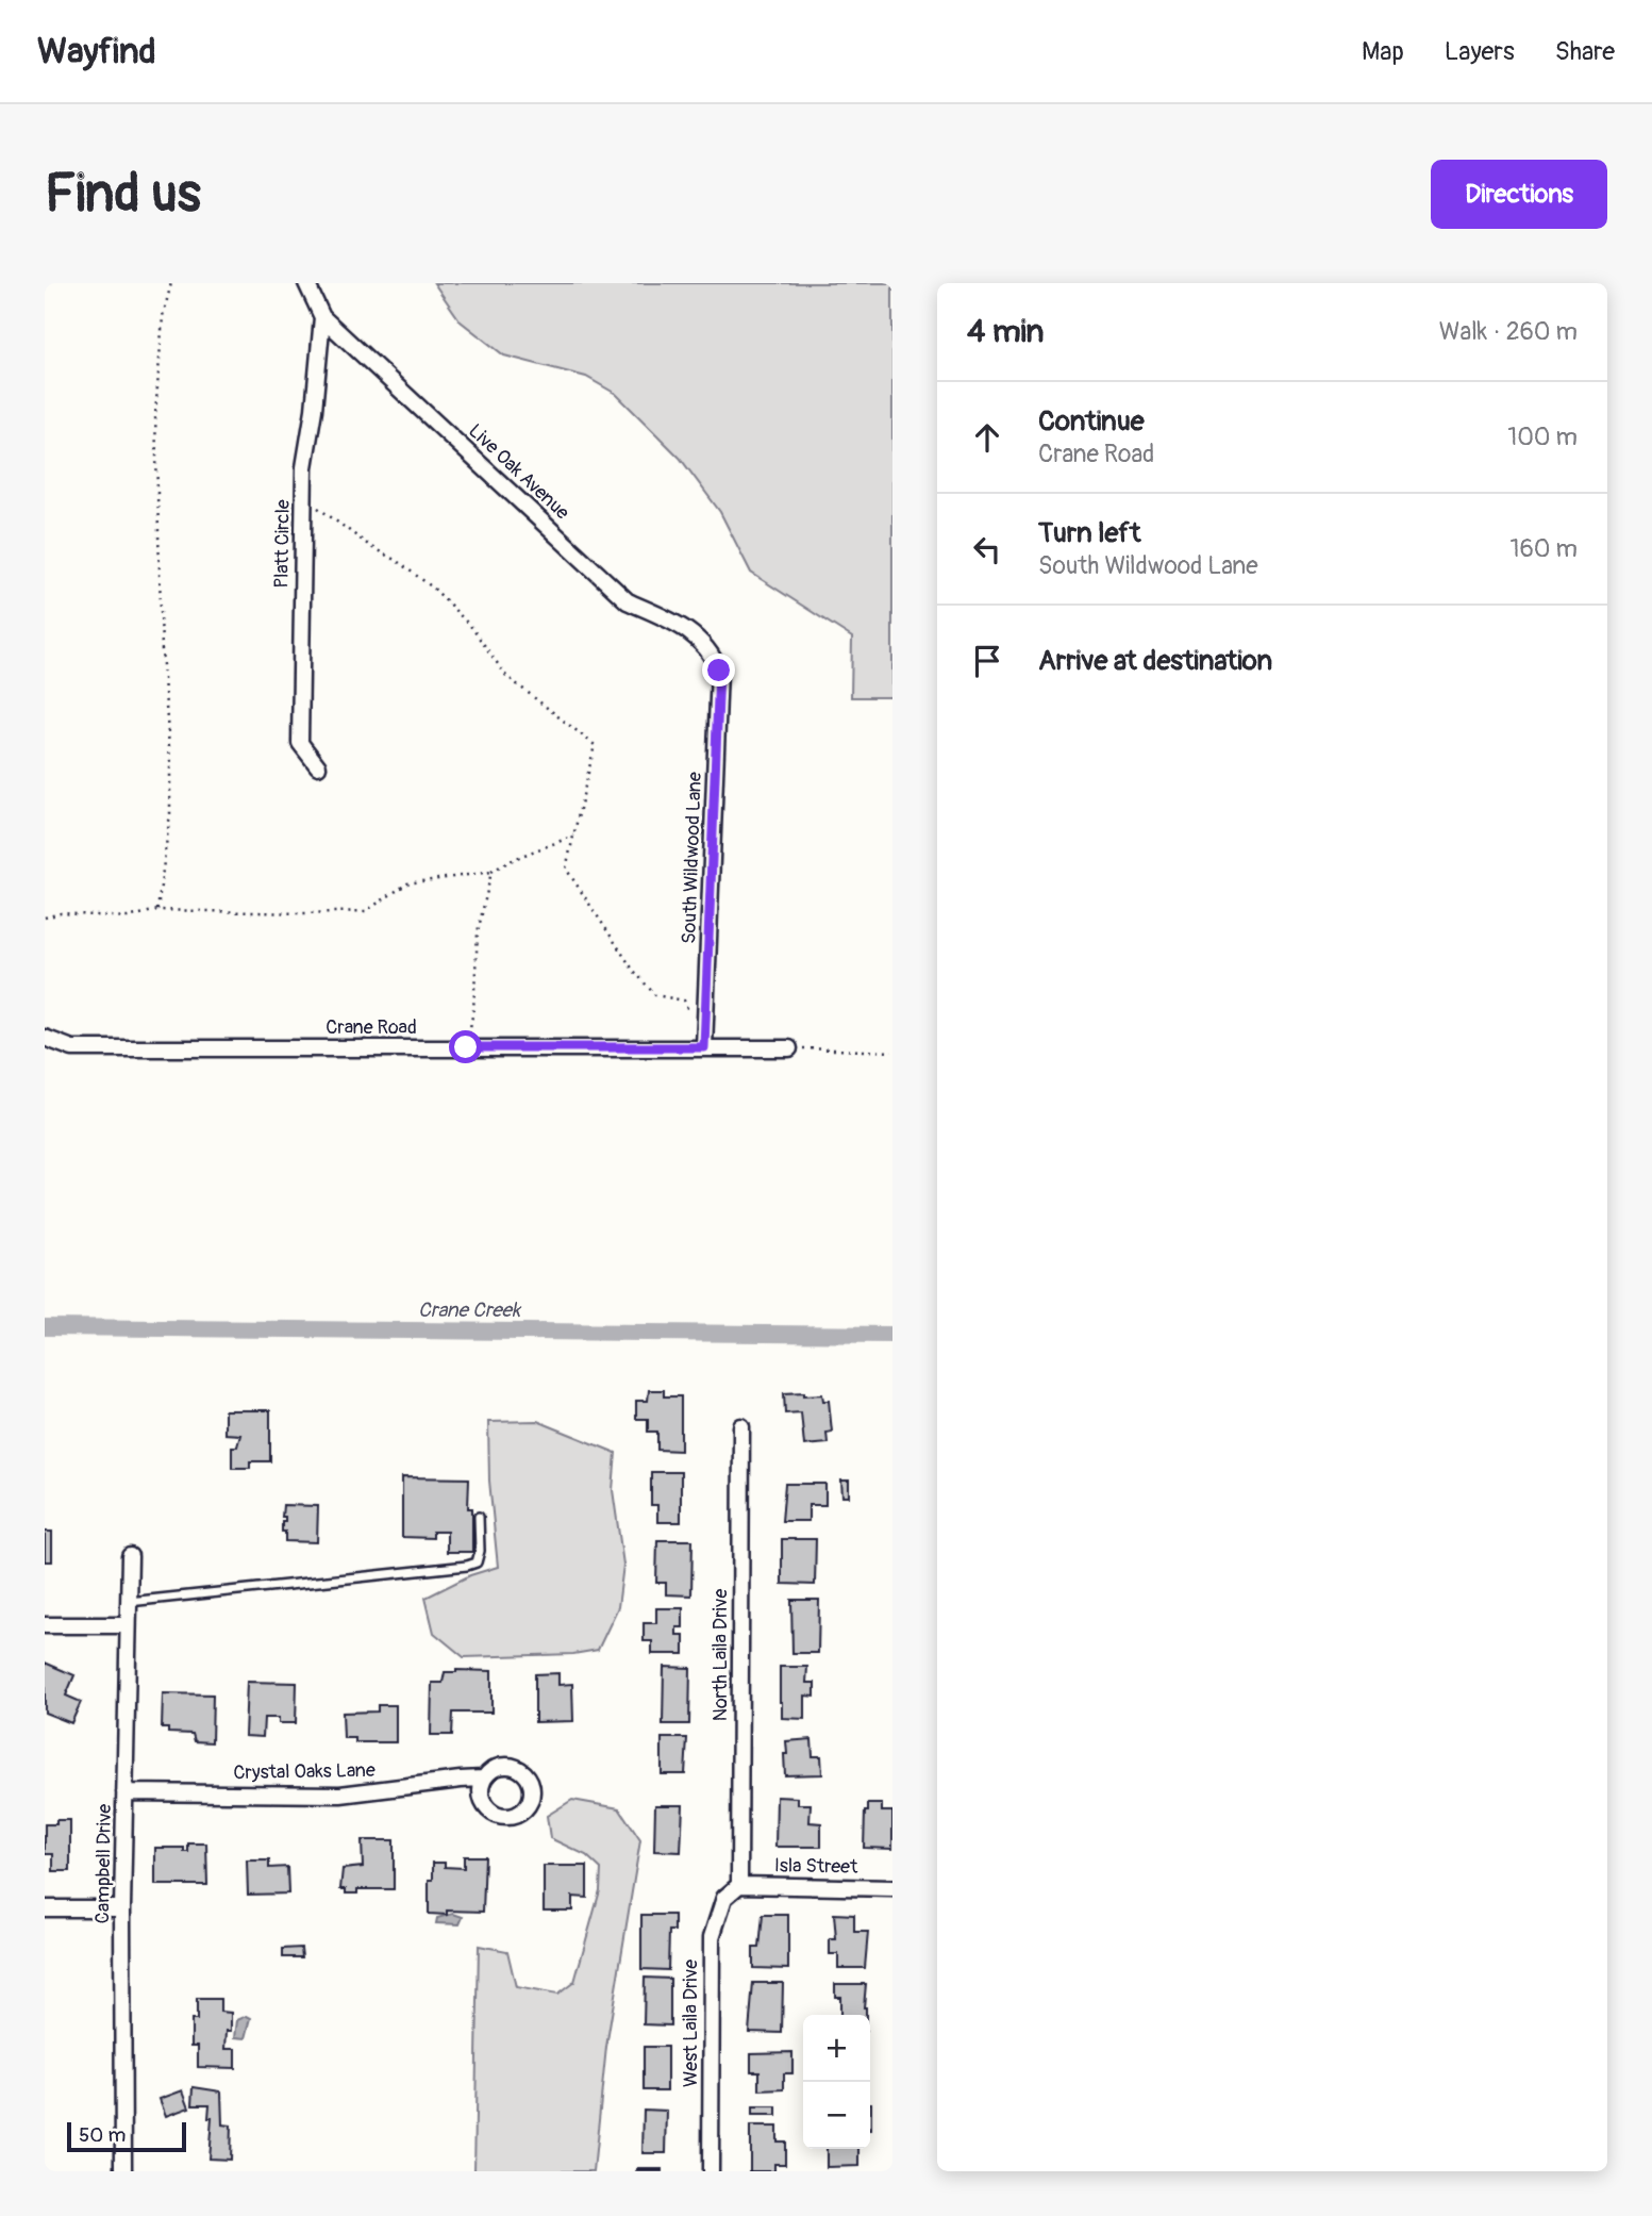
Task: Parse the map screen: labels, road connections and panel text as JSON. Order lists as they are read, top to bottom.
{
  "streets": {
    "street": [
      "Live Oak Avenue",
      "Platt Circle",
      "South Wildwood Lane",
      "Crane Road",
      "North Laila Drive",
      "Crystal Oaks Lane",
      "Campbell Drive",
      "Isla Street",
      "West Laila Drive"
    ]
  },
  "crossings": [
    ["Live Oak Avenue", "Platt Circle"],
    ["Live Oak Avenue", "South Wildwood Lane"],
    ["South Wildwood Lane", "Crane Road"],
    ["North Laila Drive", "Isla Street"],
    ["North Laila Drive", "West Laila Drive"],
    ["Crystal Oaks Lane", "Campbell Drive"],
    ["Isla Street", "West Laila Drive"]
  ],
  "water": ["Crane Creek"],
  "scale_bar": "50 m",
  "page": {
    "header": "Wayfind",
    "nav": ["Map", "Layers", "Share"],
    "buttons": "Directions",
    "title": "Find us",
    "heading": ["4 min", "Walk · 260 m"],
    "list": [
      ["Continue", "Crane Road", "100 m"],
      ["Turn left", "South Wildwood Lane", "160 m"],
      "Arrive at destination"
    ],
    "map_buttons": ["+", "−"],
    "scale": "50 m"
  }
}
